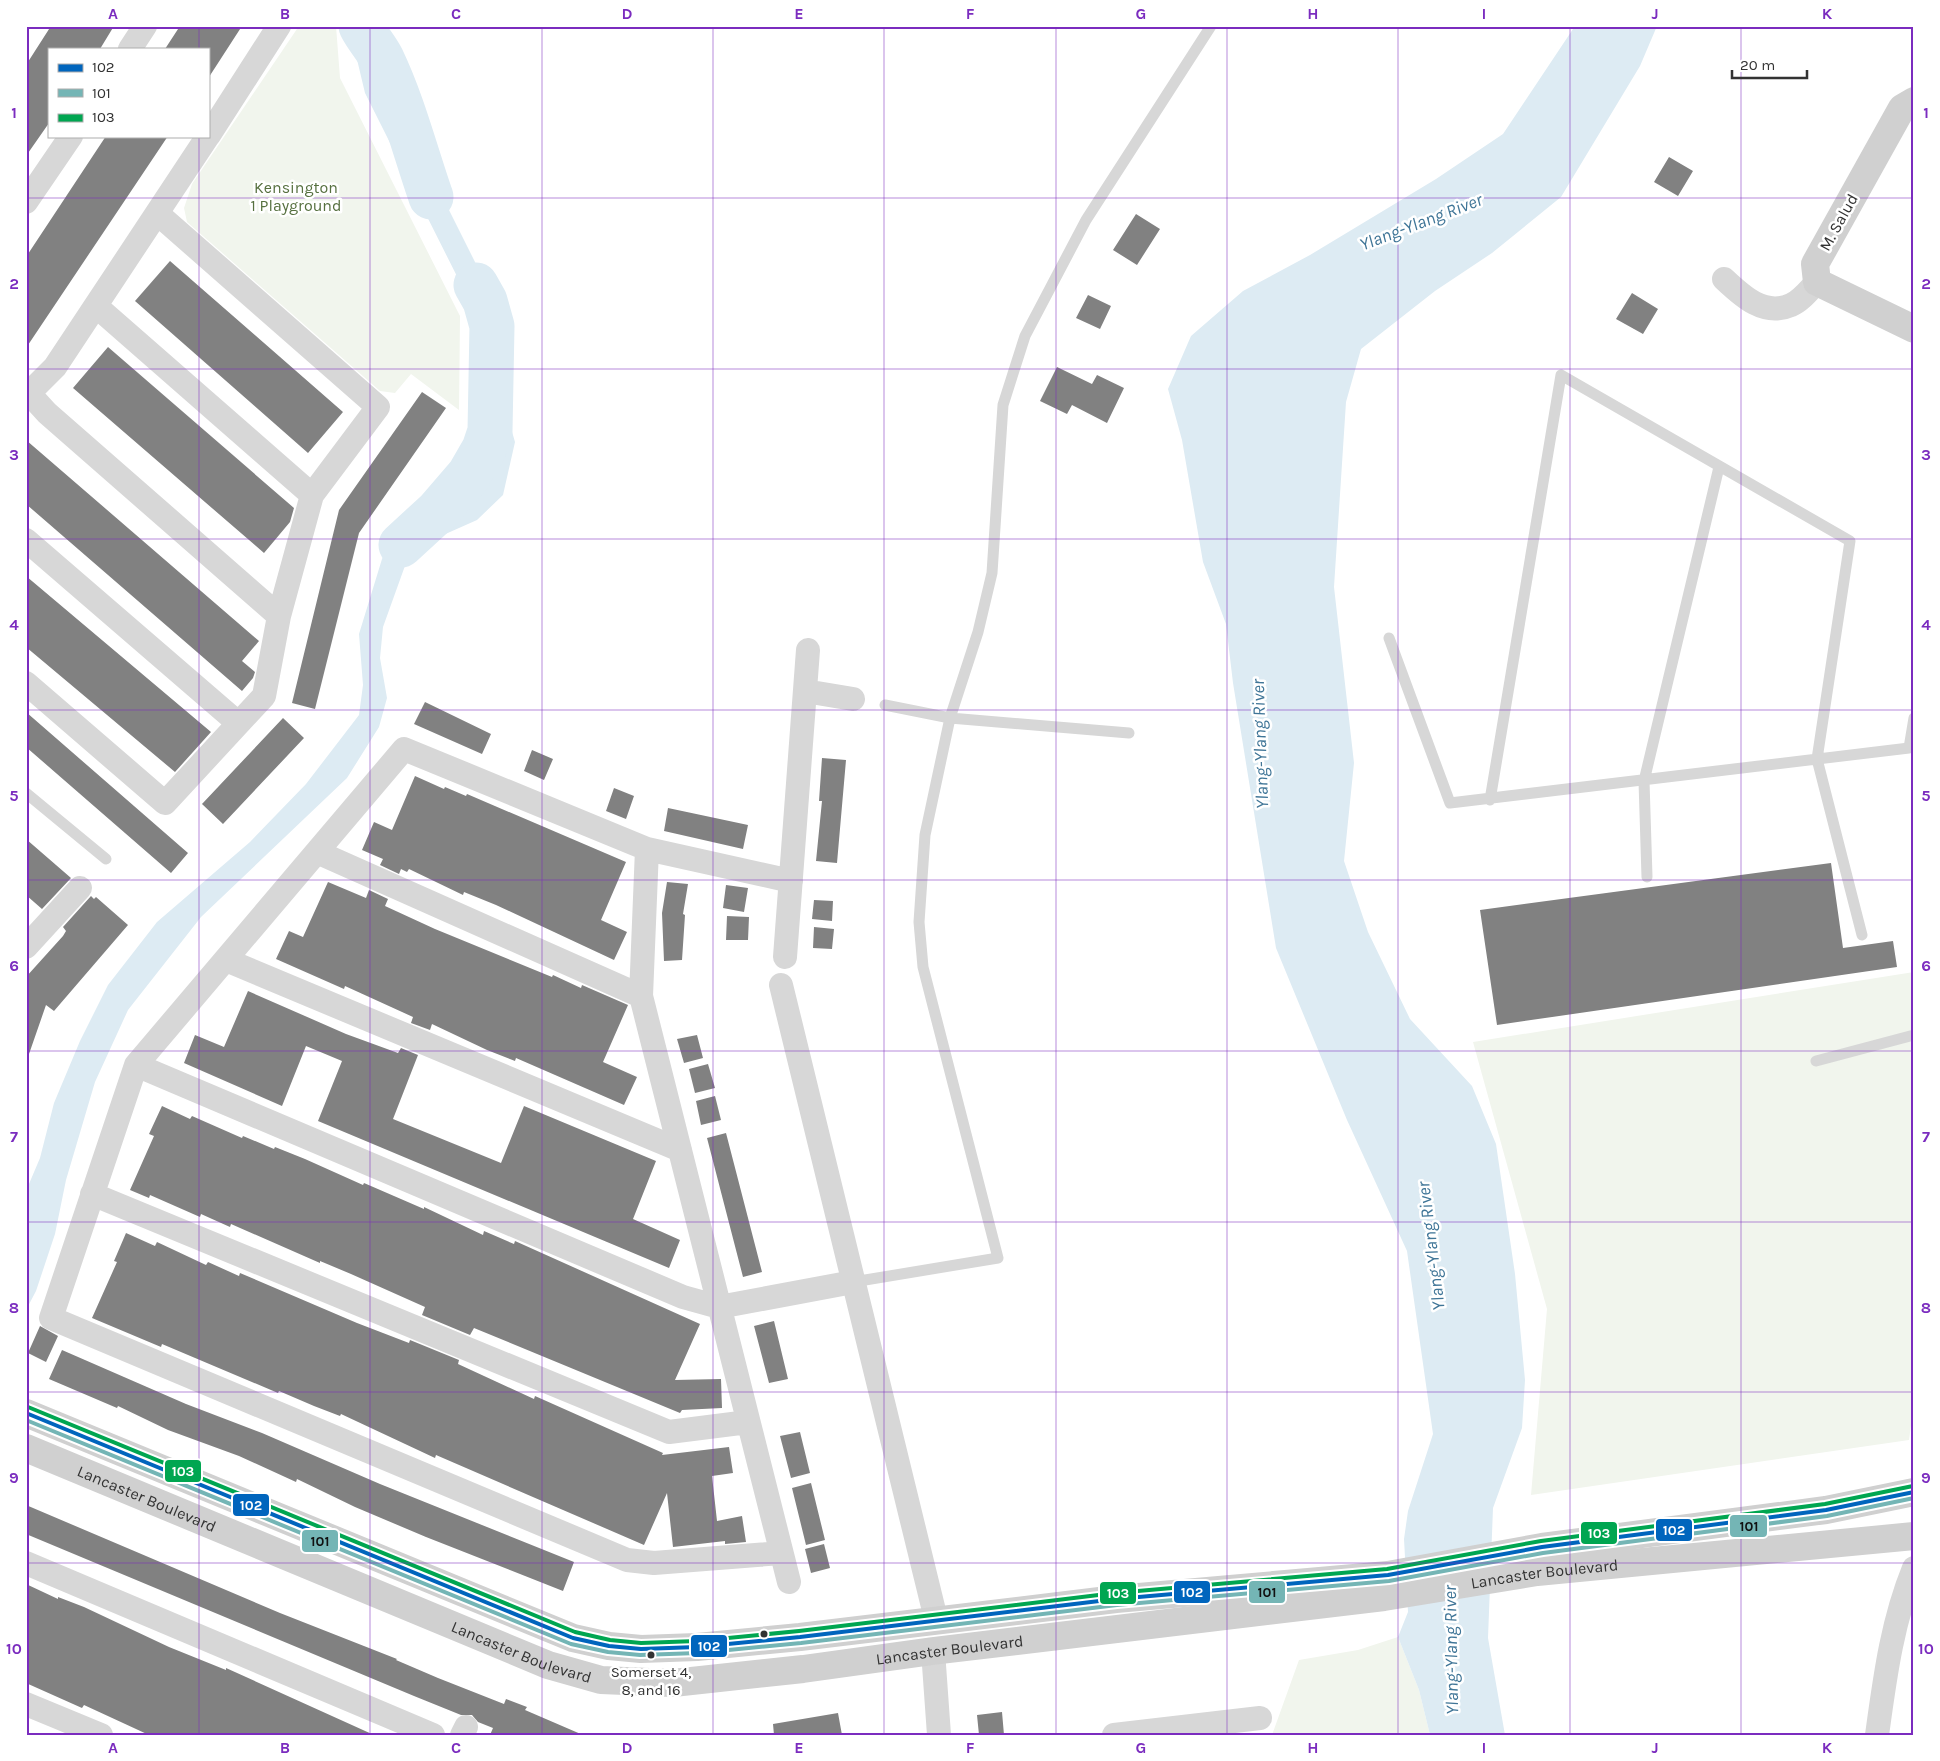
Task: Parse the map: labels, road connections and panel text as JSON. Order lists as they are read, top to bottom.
{
  "streets": {
    "main road": ["M. Salud", "Lancaster Boulevard"]
  },
  "water": ["Ylang-Ylang River"],
  "parks": ["Kensington 1 Playground"],
  "places": ["Somerset 4, 8, and 16"],
  "lines": ["transit line 103", "transit line 102", "transit line 101"],
  "legend": ["102", "101", "103"],
  "scale_bar": "20 m",
  "grid": {
    "columns": [
      "A",
      "B",
      "C",
      "D",
      "E",
      "F",
      "G",
      "H",
      "I",
      "J",
      "K"
    ],
    "rows": [
      "1",
      "2",
      "3",
      "4",
      "5",
      "6",
      "7",
      "8",
      "9",
      "10"
    ]
  }
}
